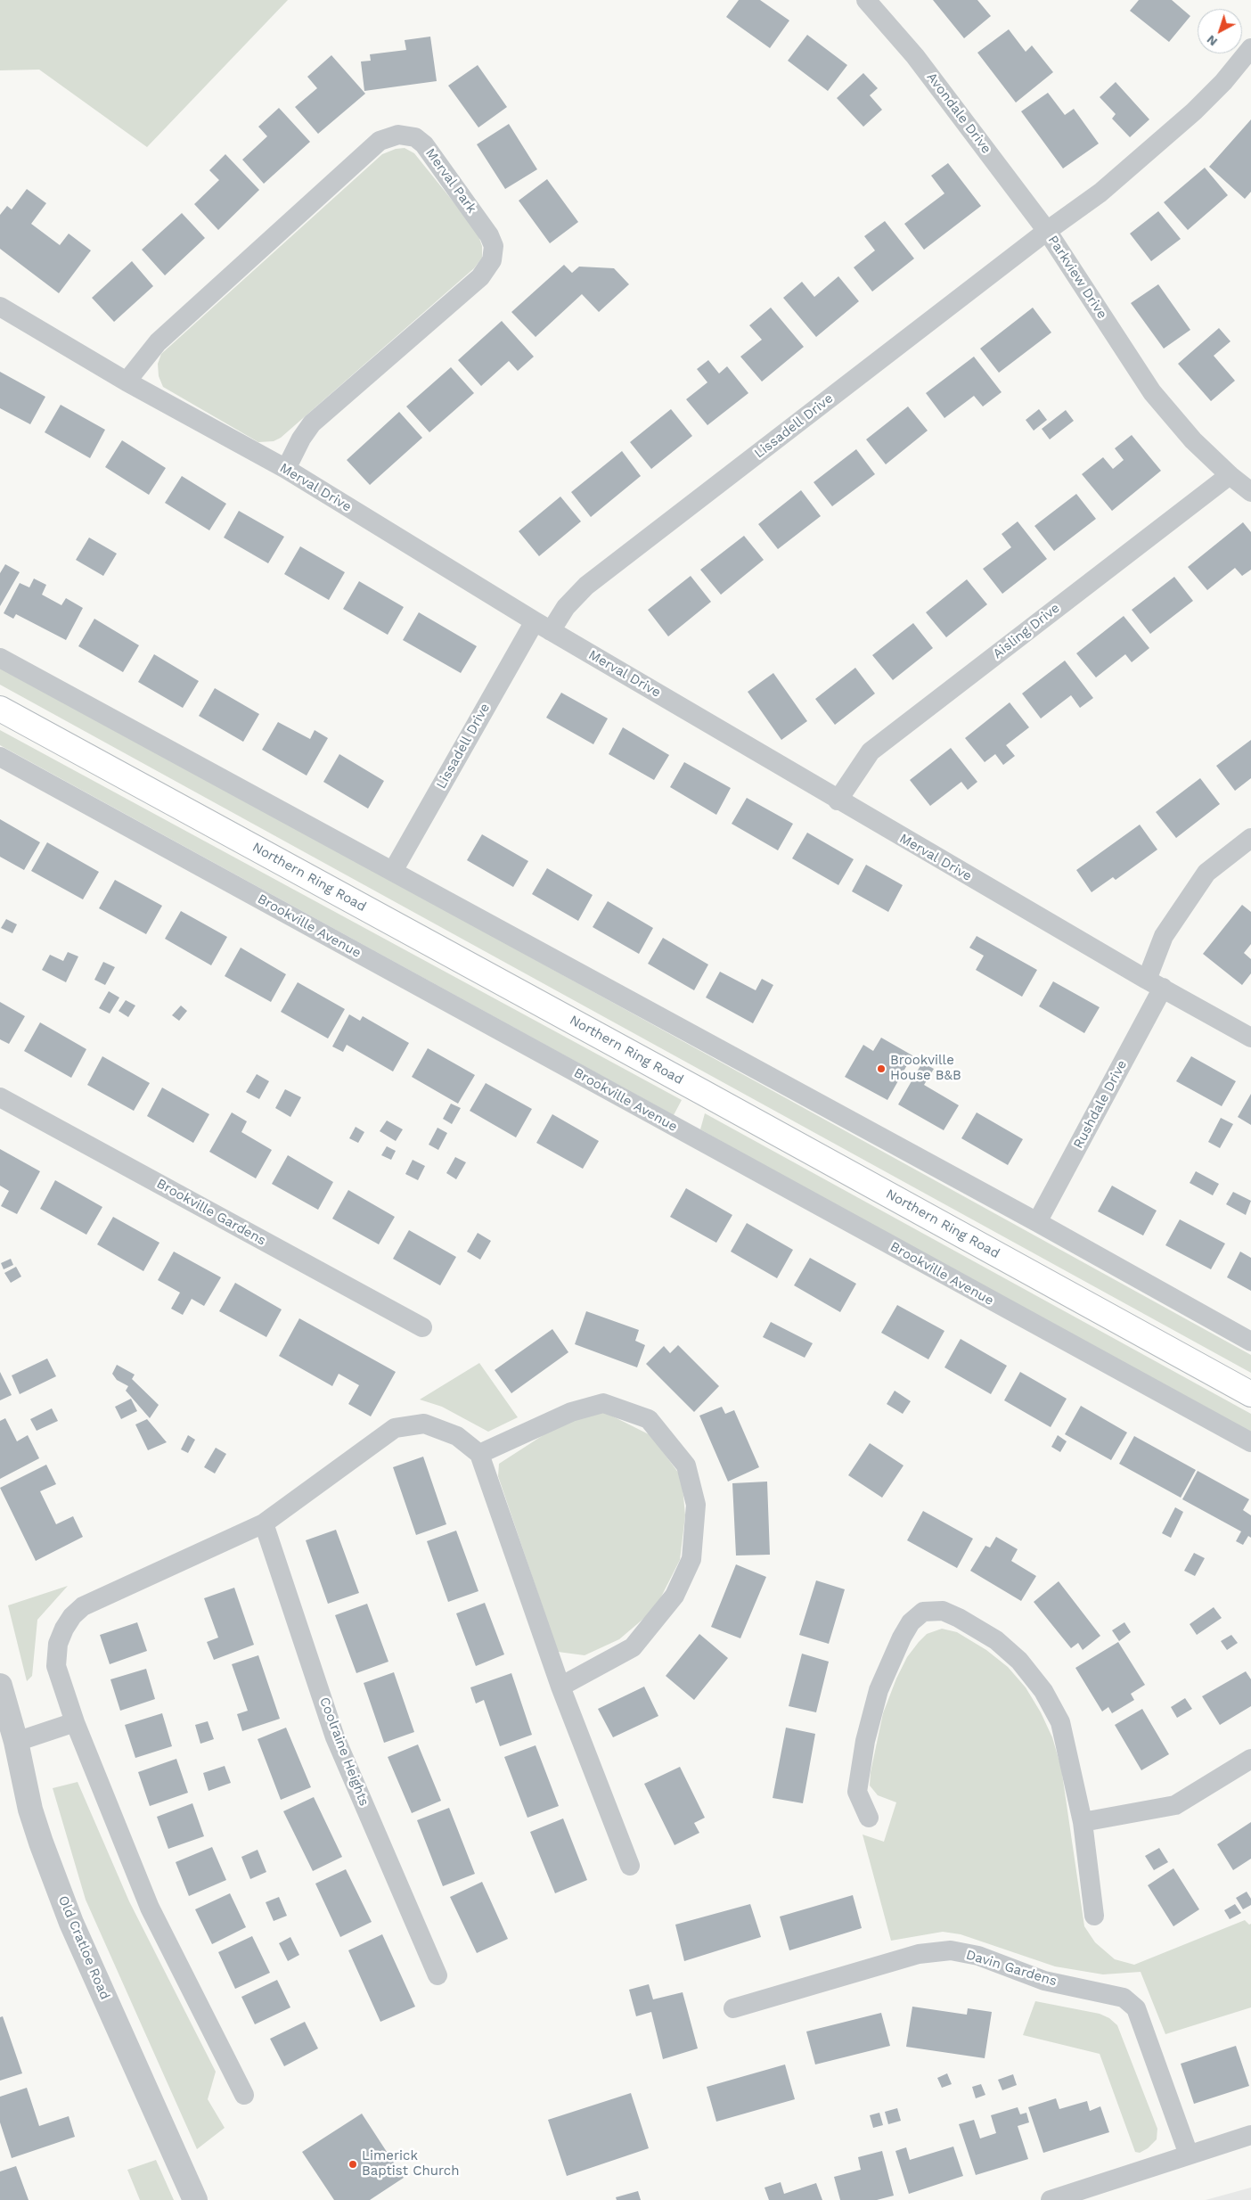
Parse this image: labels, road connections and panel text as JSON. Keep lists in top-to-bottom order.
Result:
{
  "streets": {
    "main road": ["Northern Ring Road"],
    "street": [
      "Avondale Drive",
      "Merval Park",
      "Parkview Drive",
      "Lissadell Drive",
      "Merval Drive",
      "Aisling Drive",
      "Brookville Avenue",
      "Rushdale Drive",
      "Brookville Gardens",
      "Coolraine Heights",
      "Old Cratloe Road",
      "Davin Gardens"
    ]
  },
  "crossings": [
    ["Avondale Drive", "Parkview Drive"],
    ["Avondale Drive", "Lissadell Drive"],
    ["Merval Park", "Merval Drive"],
    ["Parkview Drive", "Lissadell Drive"],
    ["Parkview Drive", "Aisling Drive"],
    ["Lissadell Drive", "Merval Drive"],
    ["Merval Drive", "Aisling Drive"],
    ["Merval Drive", "Rushdale Drive"]
  ],
  "places": ["Brookville House B&B", "Limerick Baptist Church"],
  "north": "bottom left"
}
